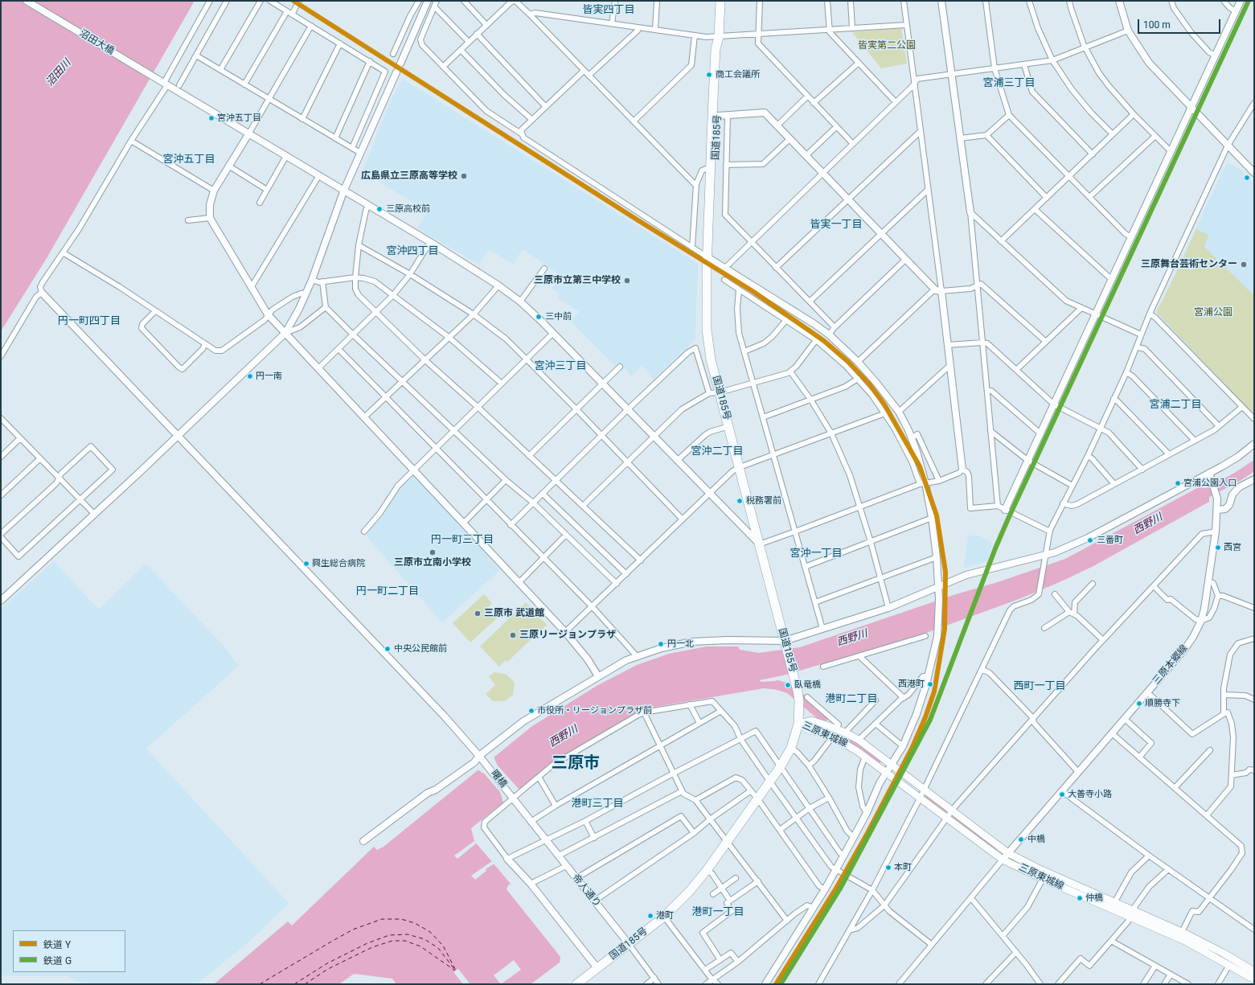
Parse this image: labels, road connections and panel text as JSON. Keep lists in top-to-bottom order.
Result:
{
  "streets": {
    "highway": ["国道185号"],
    "main road": ["三原東城線"],
    "street": [
      "沼田大橋",
      "三原本郷線",
      "曙橋",
      "帝人通り"
    ]
  },
  "crossings": [
    ["沼田大橋", "国道185号"],
    ["国道185号", "三原東城線"],
    ["国道185号", "帝人通り"],
    ["三原本郷線", "三原東城線"],
    ["曙橋", "帝人通り"]
  ],
  "districts": [
    "皆実四丁目",
    "宮浦三丁目",
    "宮沖五丁目",
    "皆実一丁目",
    "宮沖四丁目",
    "円一町四丁目",
    "宮沖三丁目",
    "宮浦二丁目",
    "宮沖二丁目",
    "円一町三丁目",
    "宮沖一丁目",
    "円一町二丁目",
    "西町一丁目",
    "港町二丁目",
    "三原市",
    "港町三丁目",
    "港町一丁目"
  ],
  "water": ["沼田川", "西野川"],
  "parks": ["皆実第二公園", "宮浦公園"],
  "places": [
    "商工会議所",
    "宮沖五丁目",
    "広島県立三原高等学校",
    "三原高校前",
    "三原舞台芸術センター",
    "三原市立第三中学校",
    "三中前",
    "円一南",
    "宮浦公園入口",
    "税務署前",
    "三番町",
    "西宮",
    "三原市立南小学校",
    "興生総合病院",
    "三原市 武道館",
    "三原リージョンプラザ",
    "円一北",
    "中央公民館前",
    "西港町",
    "臥竜橋",
    "順勝寺下",
    "市役所・リージョンプラザ前",
    "大善寺小路",
    "中橋",
    "本町",
    "仲橋",
    "港町"
  ],
  "lines": ["rail line Y", "rail line G"],
  "legend": ["鉄道 Y", "鉄道 G"],
  "scale_bar": "100 m"
}
